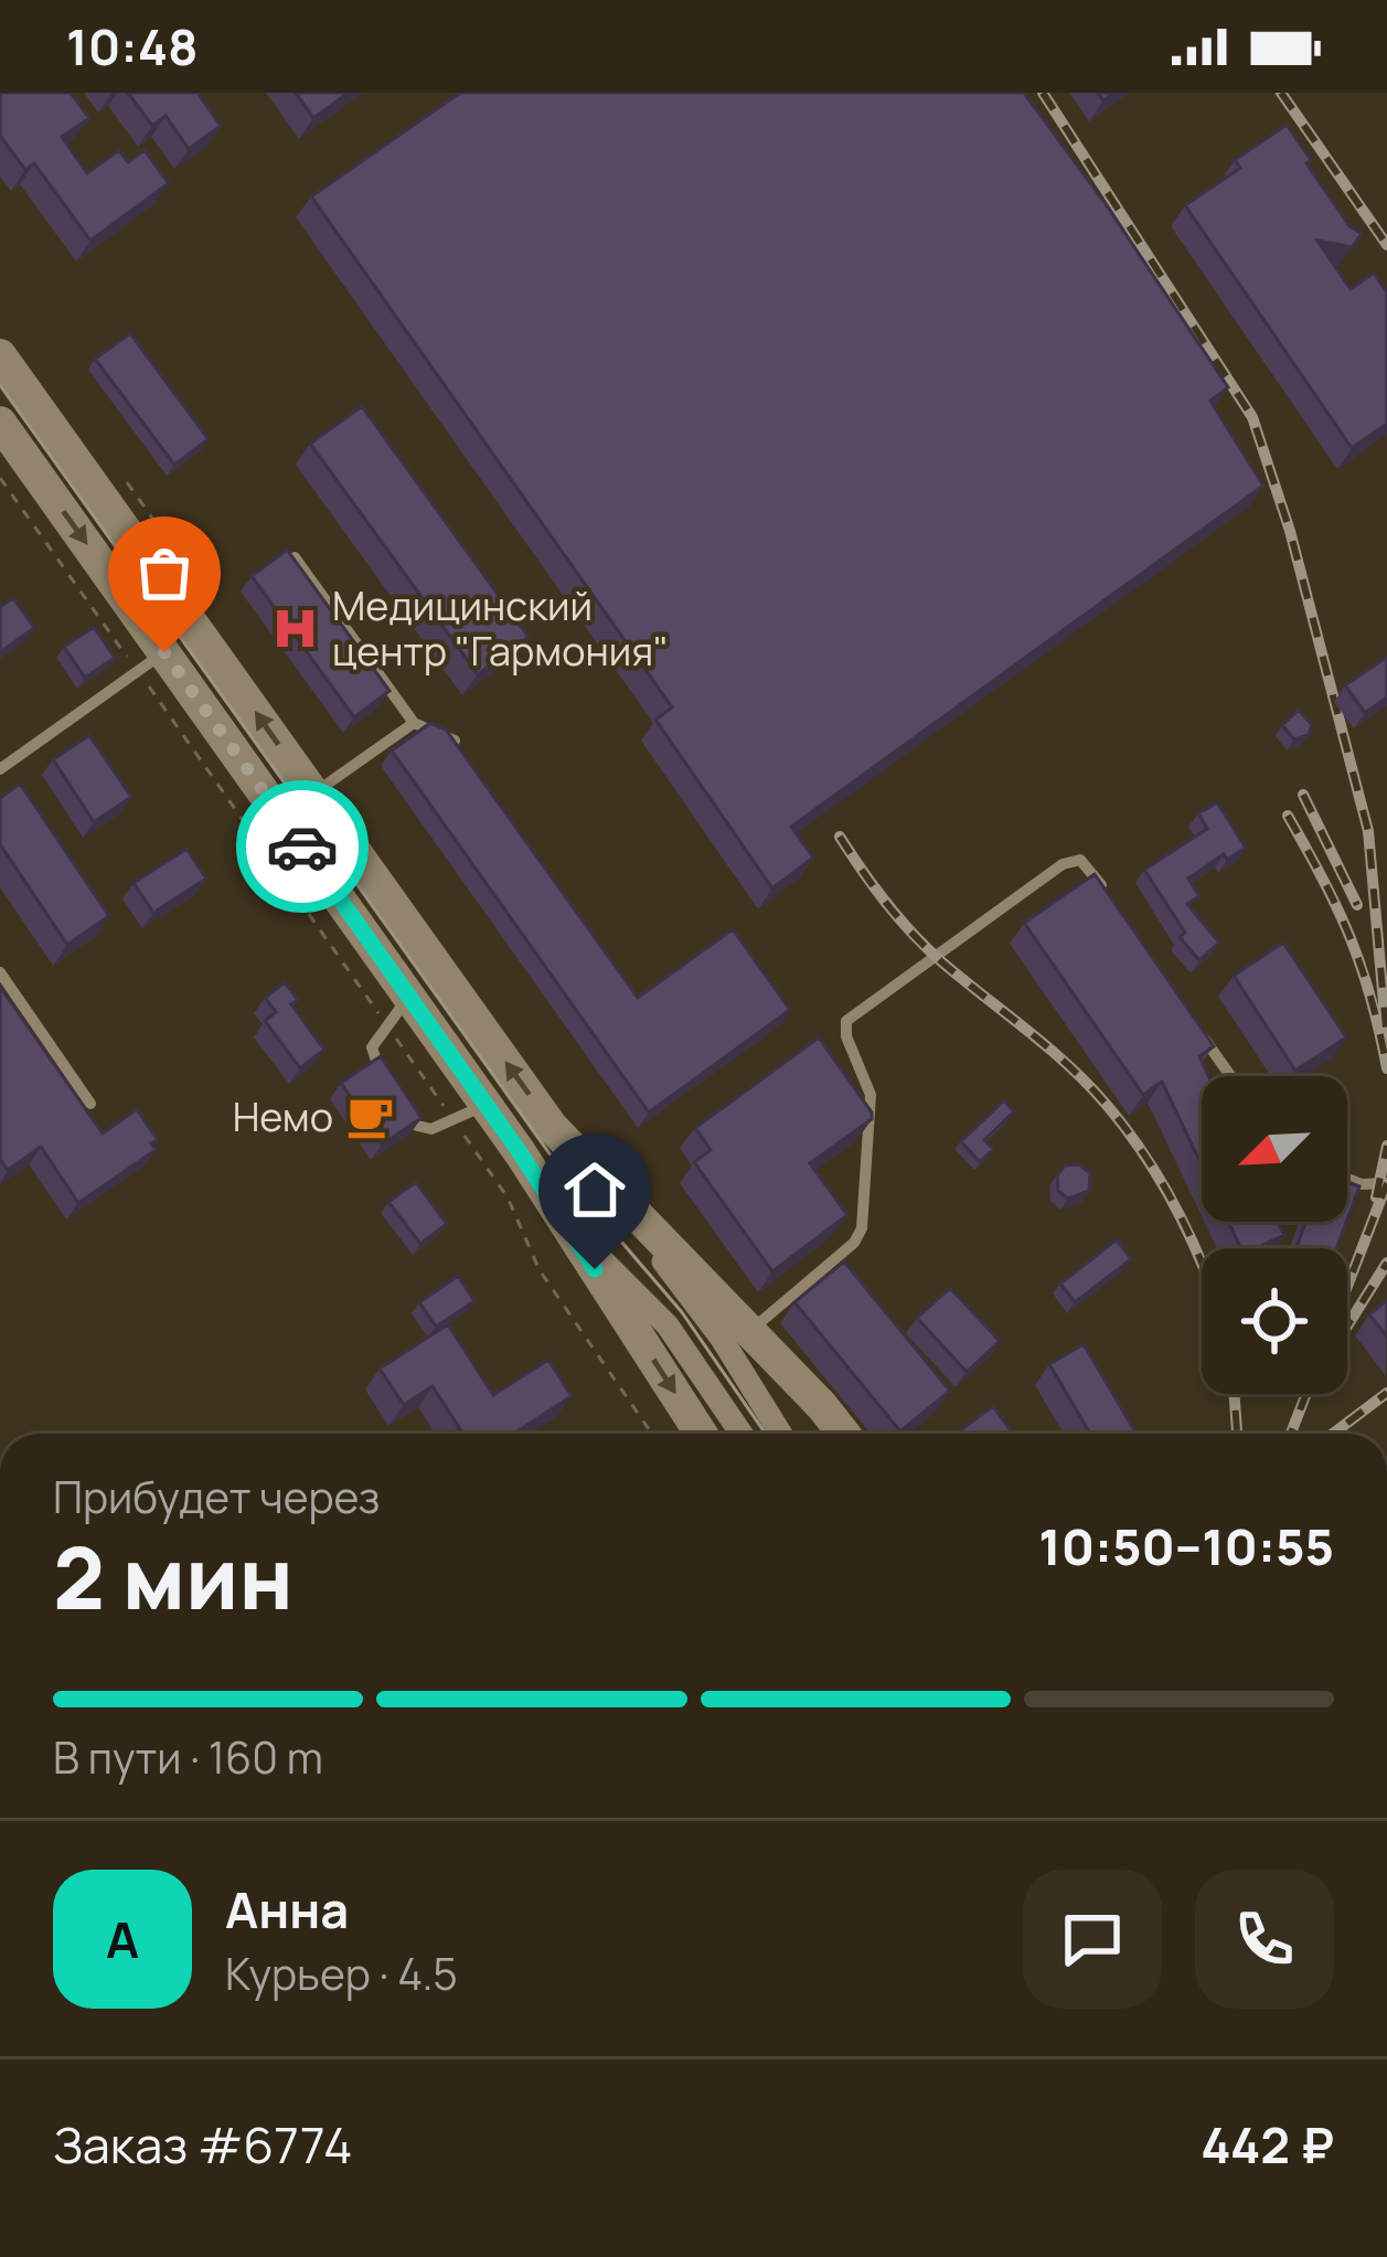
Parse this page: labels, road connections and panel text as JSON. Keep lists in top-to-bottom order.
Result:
{
  "places": {
    "hospital": ["Медицинский центр \"Гармония\""],
    "cafe": ["Немо"]
  },
  "north": "bottom left",
  "page": {
    "status": "10:48",
    "heading": ["2 мин", "Прибудет через", "10:50–10:55"],
    "panel": [
      "Анна",
      "Курьер · 4.5",
      "Заказ #6774",
      "442 ₽"
    ],
    "bar": "В пути · 160 m",
    "round": "А"
  }
}
